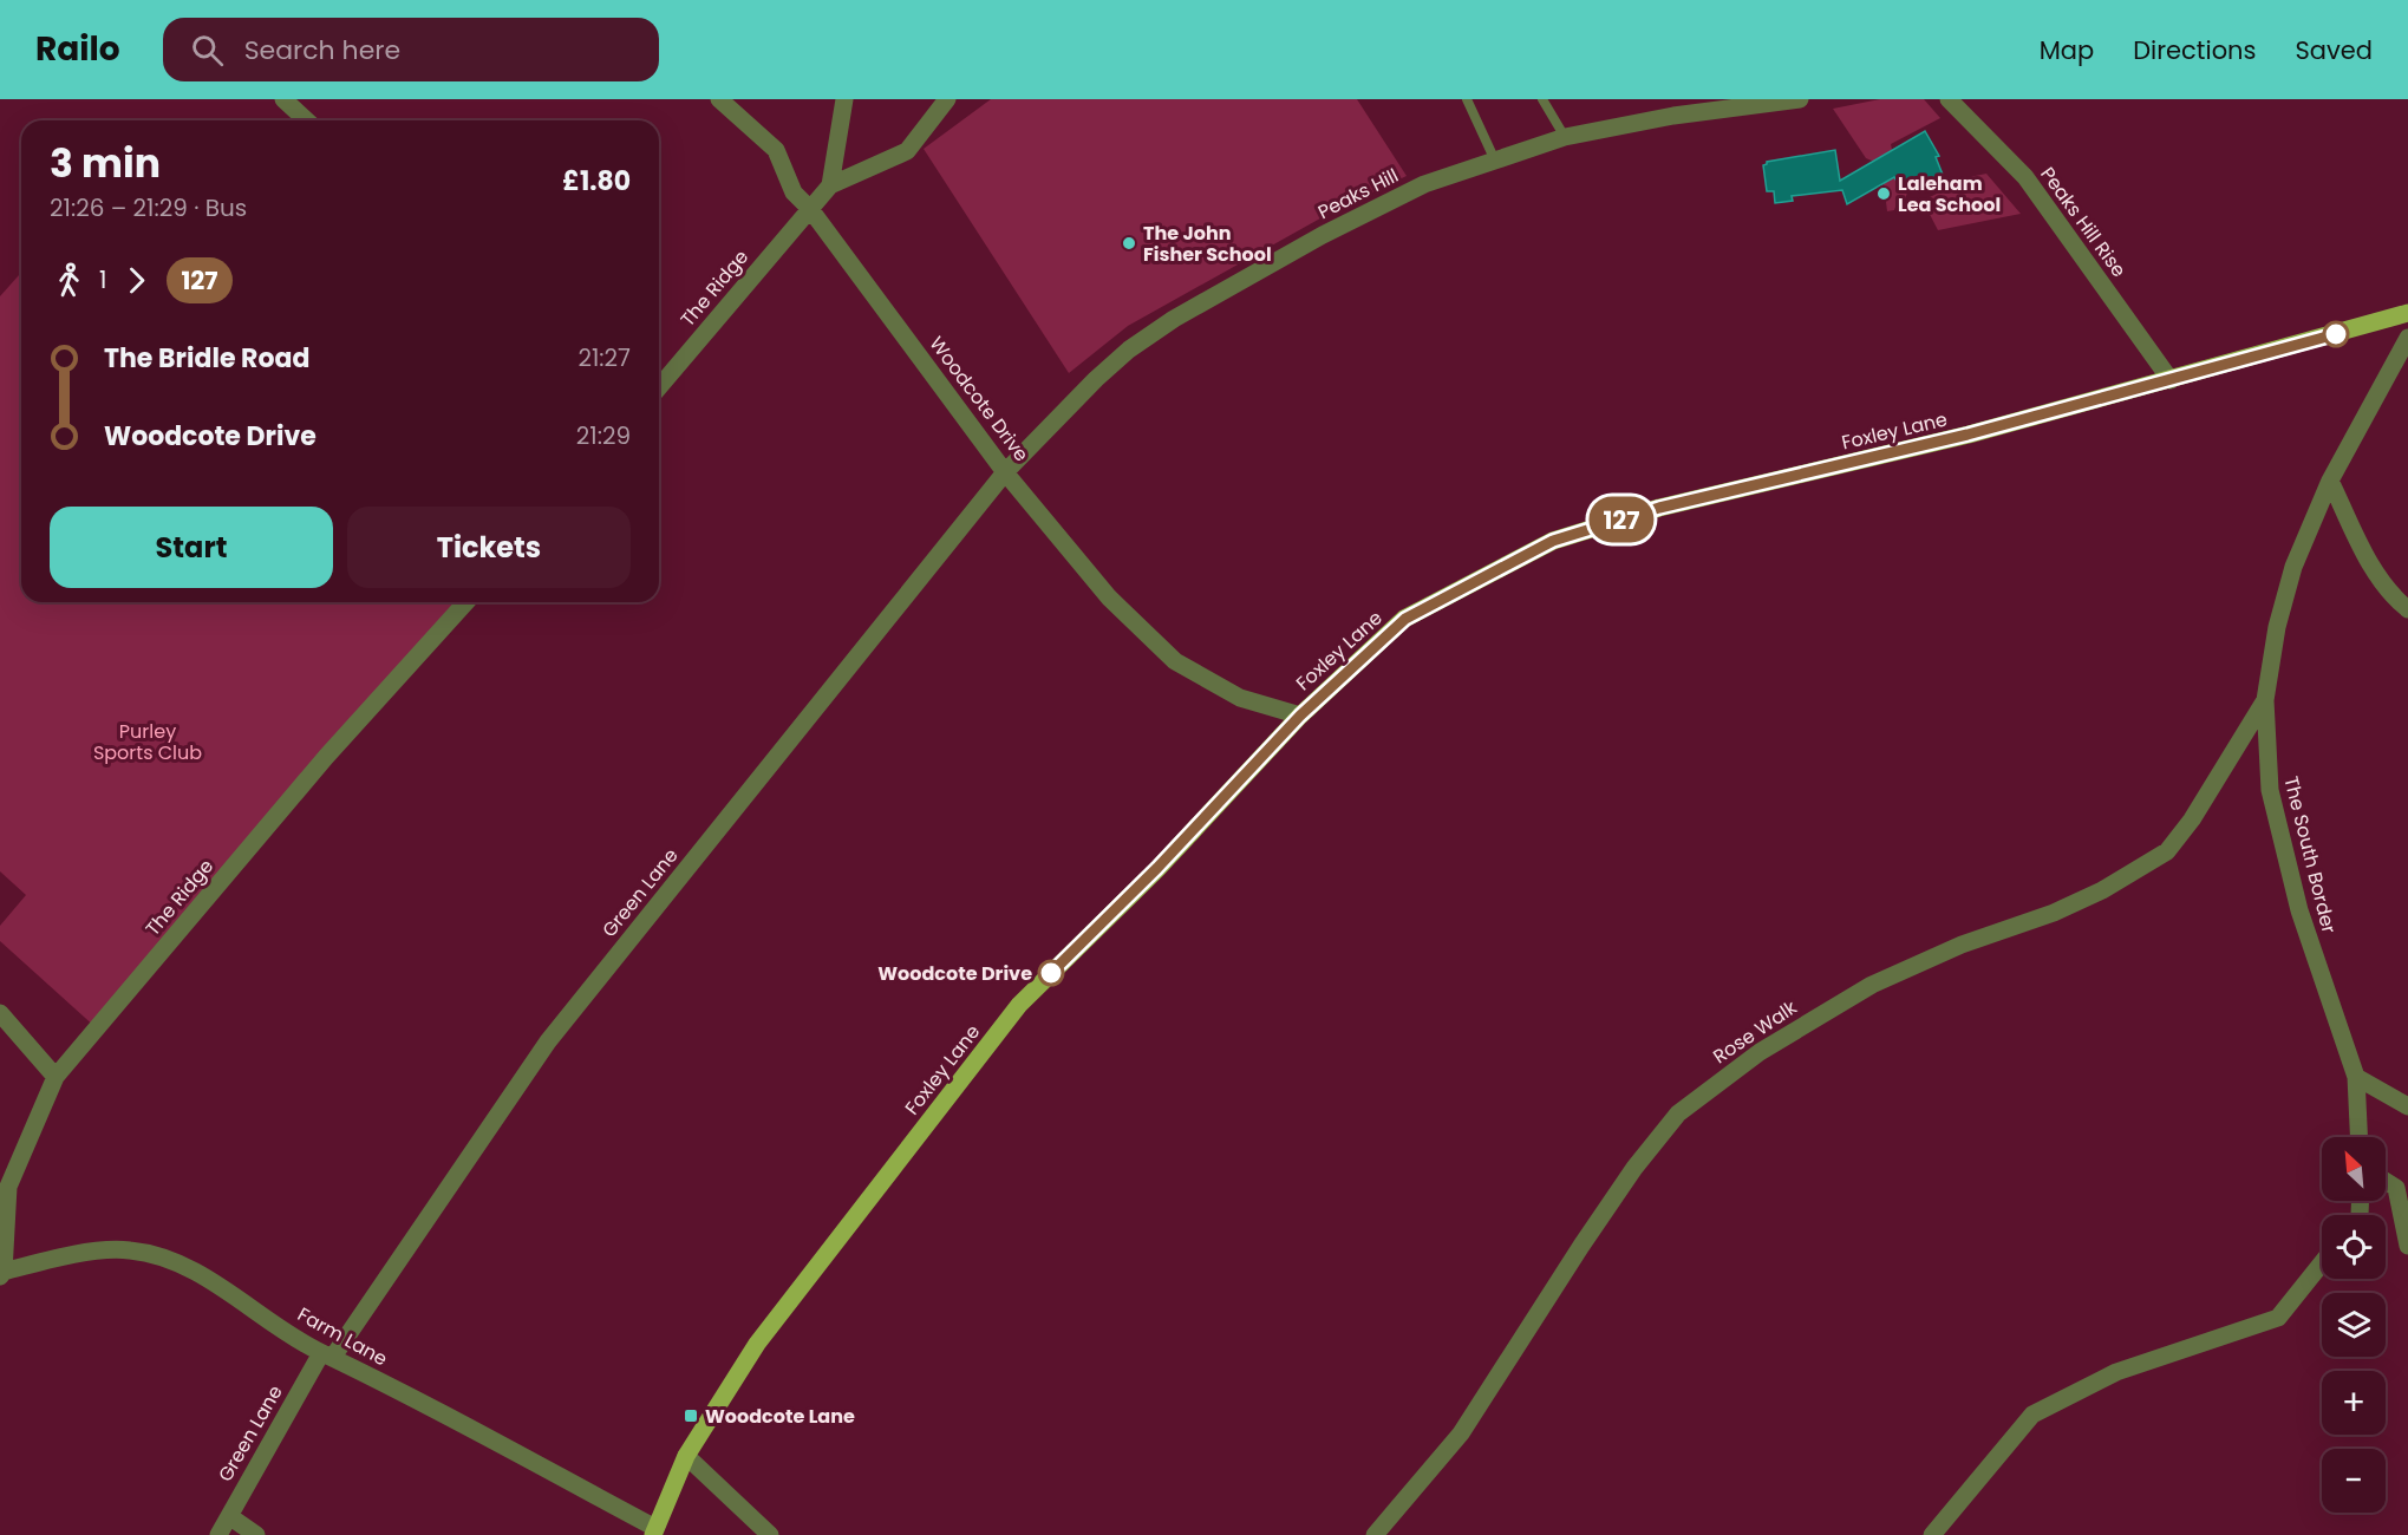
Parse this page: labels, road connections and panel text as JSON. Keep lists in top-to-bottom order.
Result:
{
  "streets": {
    "main road": ["Foxley Lane"],
    "street": [
      "Peaks Hill",
      "Peaks Hill Rise",
      "The Ridge",
      "Woodcote Drive",
      "The South Border",
      "Green Lane",
      "Rose Walk",
      "Farm Lane"
    ]
  },
  "crossings": [
    ["Peaks Hill", "Woodcote Drive"],
    ["Peaks Hill", "Green Lane"],
    ["Peaks Hill Rise", "Foxley Lane"],
    ["The Ridge", "Woodcote Drive"],
    ["The Ridge", "Farm Lane"],
    ["Woodcote Drive", "Foxley Lane"],
    ["Woodcote Drive", "Green Lane"],
    ["Foxley Lane", "Farm Lane"],
    ["The South Border", "Rose Walk"],
    ["Green Lane", "Farm Lane"]
  ],
  "parks": ["Purley Sports Club"],
  "places": {
    "other": ["Laleham Lea School", "The John Fisher School", "Woodcote Drive"],
    "transit": ["Woodcote Lane"]
  },
  "lines": ["bus line 127"],
  "north": "top left",
  "page": {
    "header": "Railo",
    "search": "Search here",
    "nav": ["Map", "Directions", "Saved"],
    "on_map": "127",
    "heading": ["3 min", "21:26 – 21:29 · Bus", "£1.80"],
    "legs": ["1", "127"],
    "list": [
      {
        "name": "The Bridle Road",
        "value": "21:27"
      },
      {
        "name": "Woodcote Drive",
        "value": "21:29"
      }
    ],
    "buttons": ["Start", "Tickets"],
    "map_buttons": ["+", "−"]
  }
}
